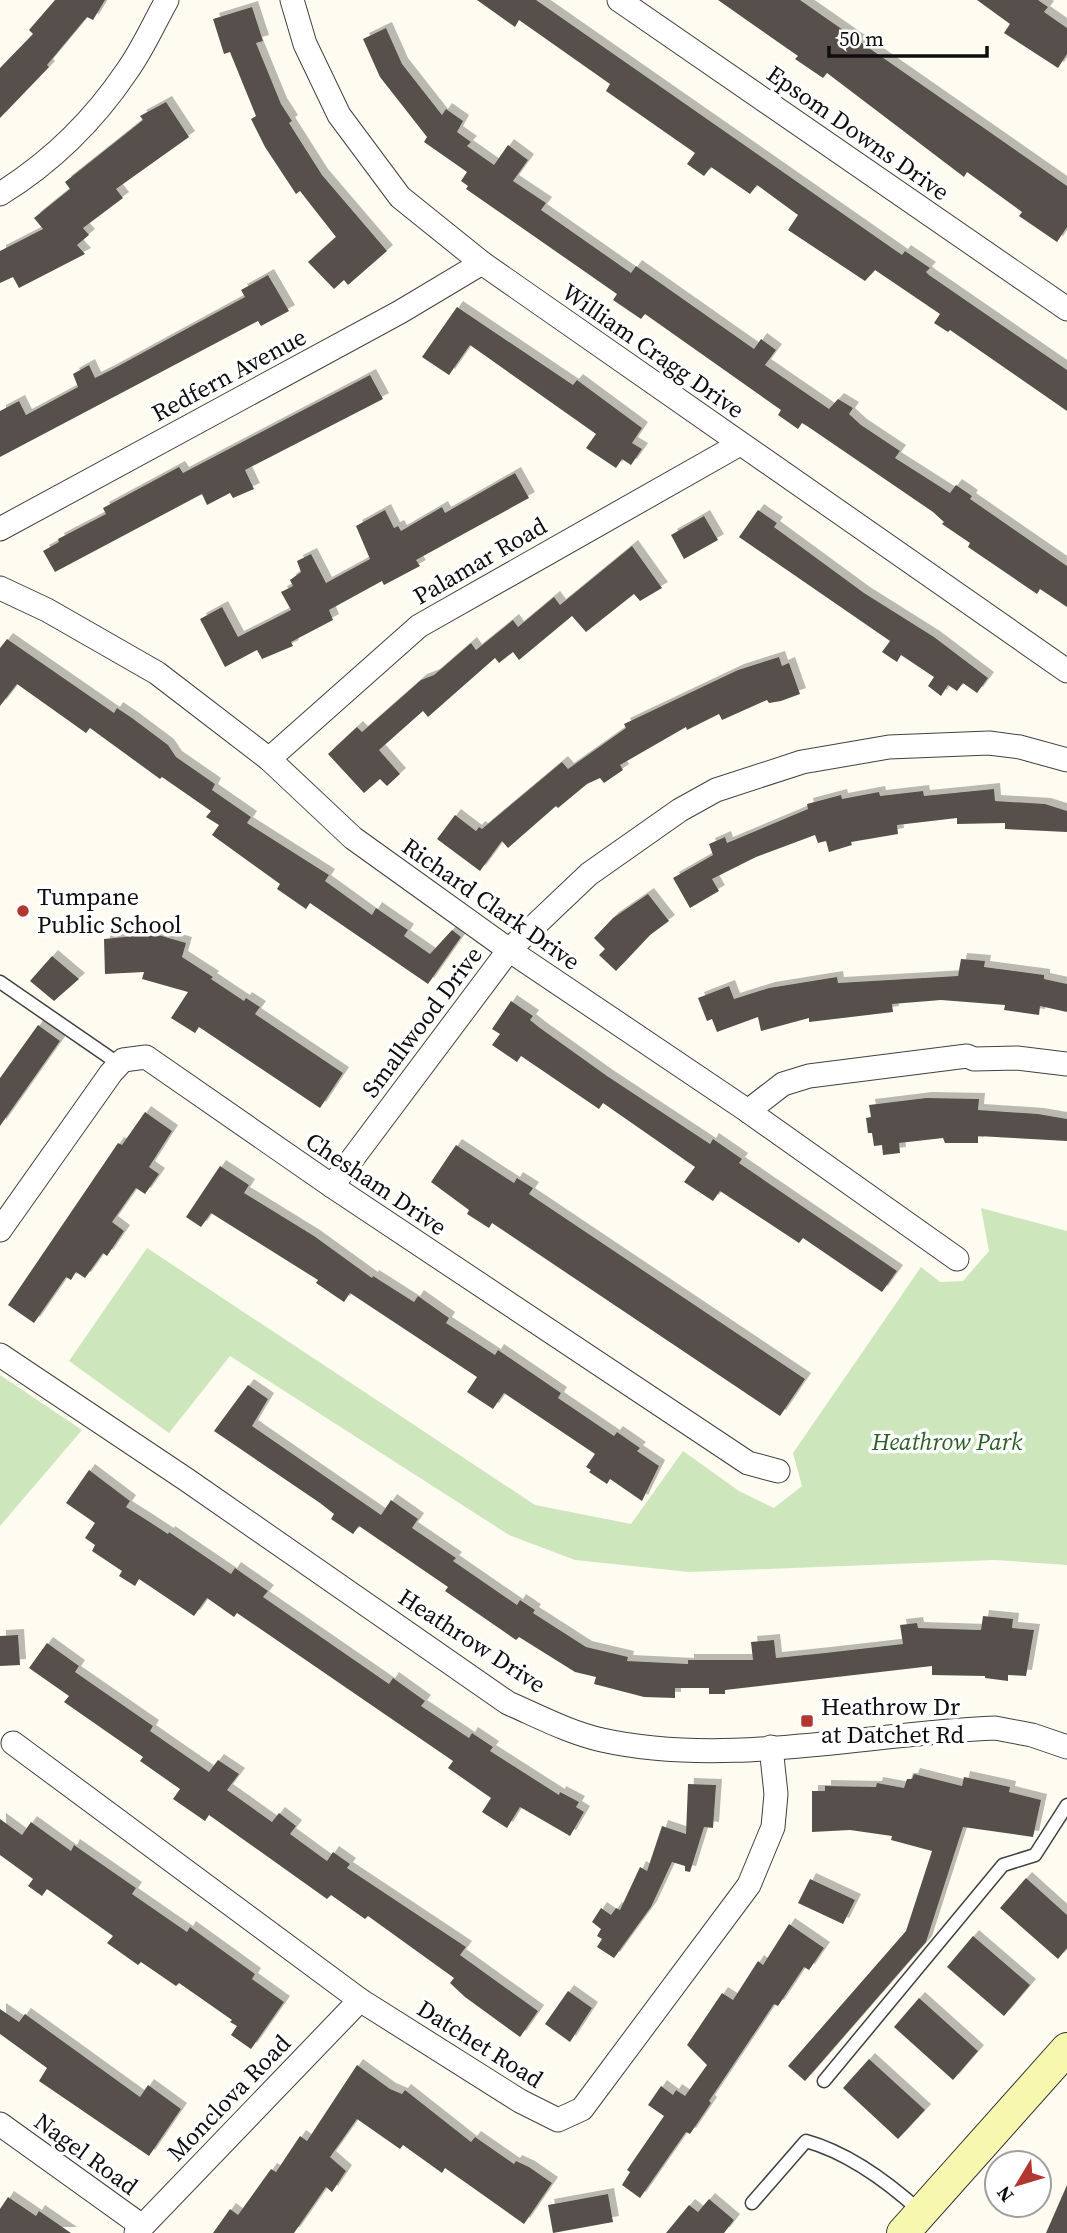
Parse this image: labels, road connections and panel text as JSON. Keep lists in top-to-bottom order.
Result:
{
  "streets": {
    "street": [
      "Epsom Downs Drive",
      "William Cragg Drive",
      "Redfern Avenue",
      "Palamar Road",
      "Richard Clark Drive",
      "Smallwood Drive",
      "Chesham Drive",
      "Heathrow Drive",
      "Datchet Road",
      "Monclova Road",
      "Nagel Road"
    ]
  },
  "crossings": [
    ["William Cragg Drive", "Redfern Avenue"],
    ["William Cragg Drive", "Palamar Road"],
    ["Palamar Road", "Richard Clark Drive"],
    ["Richard Clark Drive", "Smallwood Drive"],
    ["Smallwood Drive", "Chesham Drive"],
    ["Heathrow Drive", "Datchet Road"],
    ["Datchet Road", "Monclova Road"],
    ["Monclova Road", "Nagel Road"]
  ],
  "parks": ["Heathrow Park"],
  "places": {
    "other": ["Tumpane Public School"],
    "transit": ["Heathrow Dr at Datchet Rd"]
  },
  "scale_bar": "50 m",
  "north": "bottom left"
}
